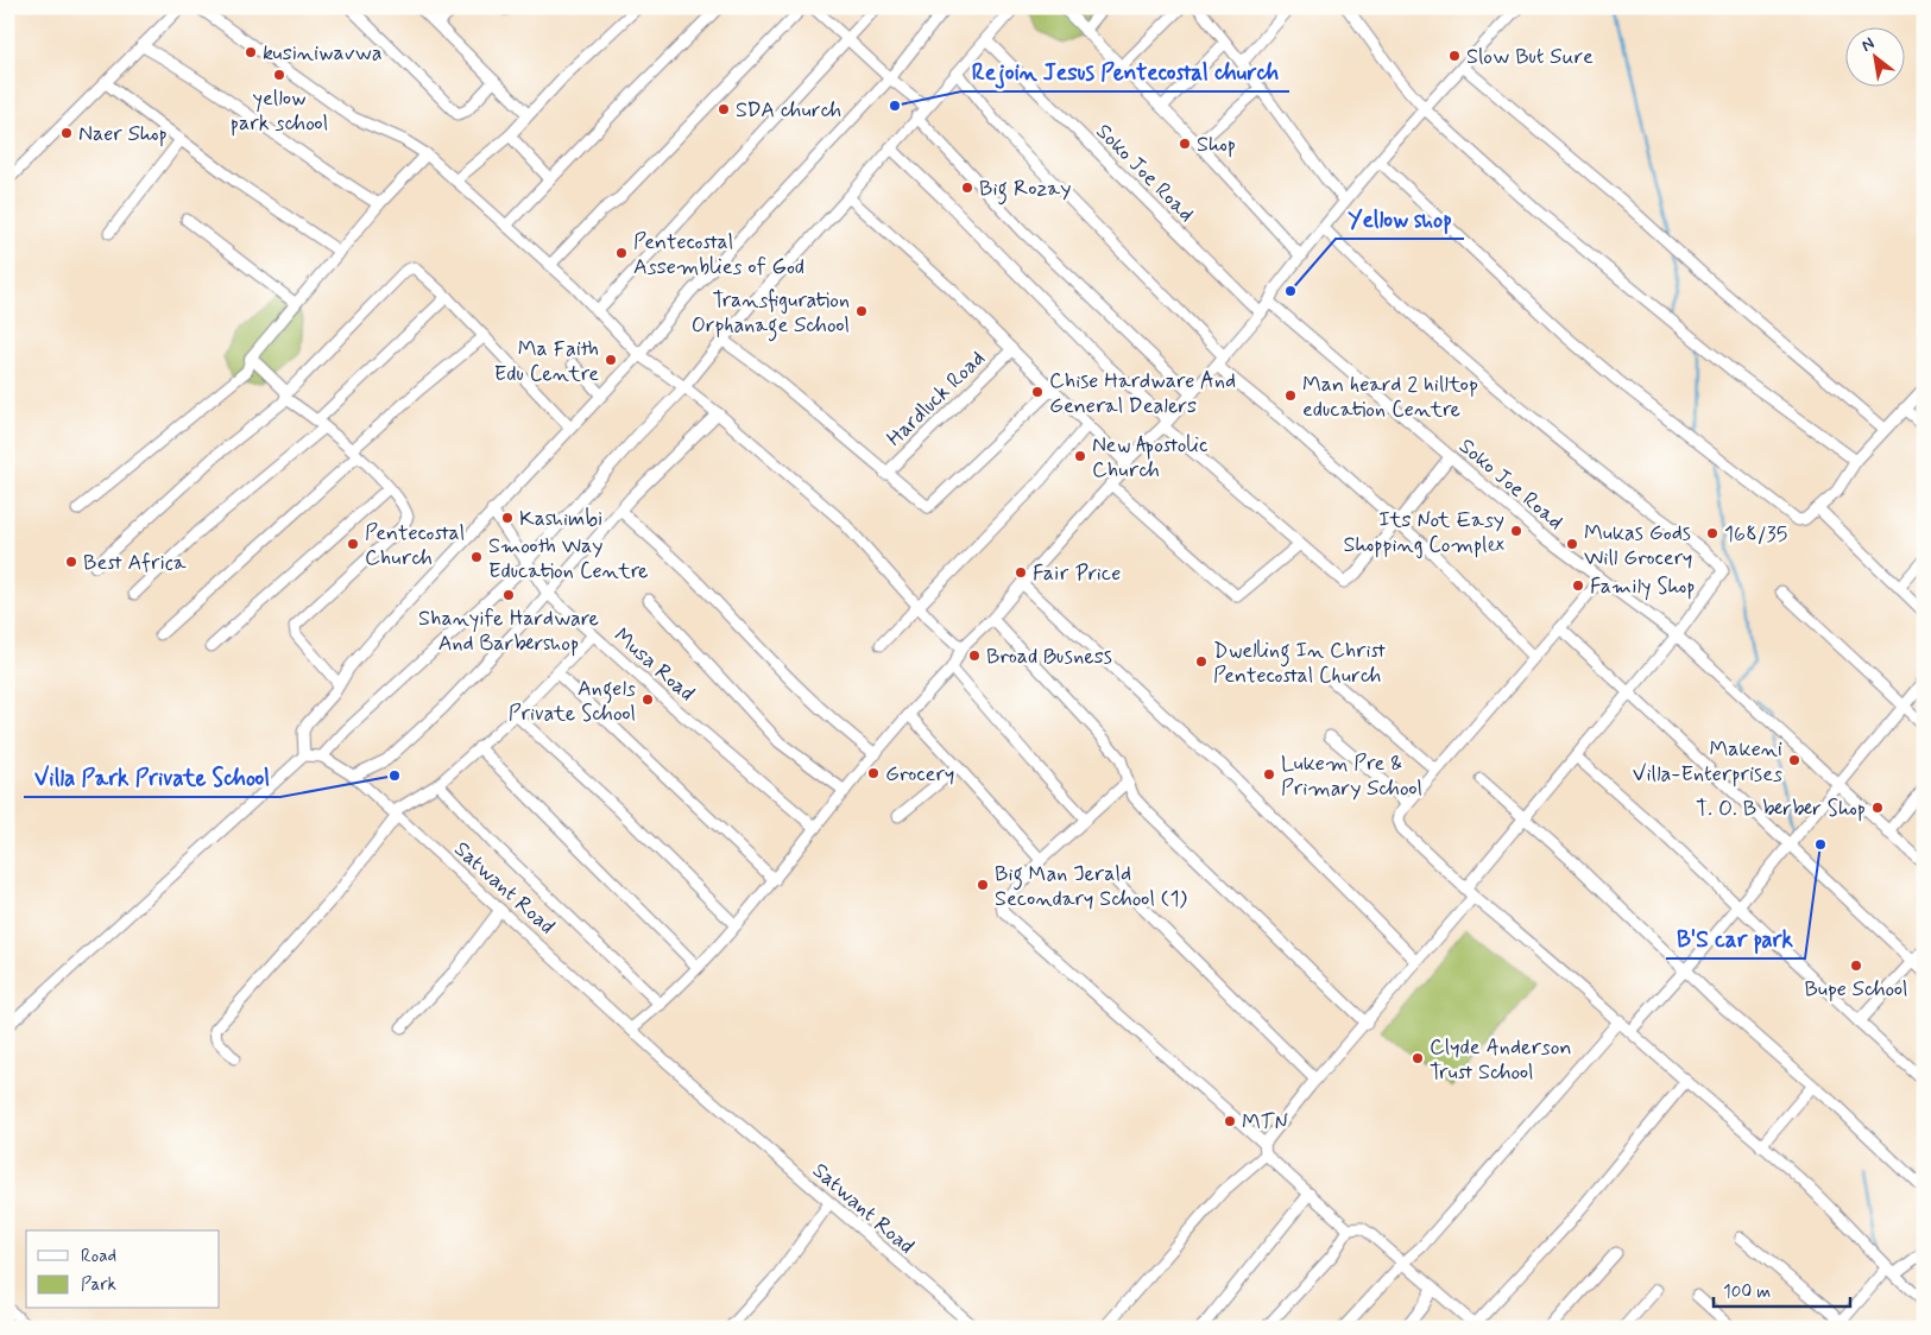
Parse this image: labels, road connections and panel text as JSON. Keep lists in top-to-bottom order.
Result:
{
  "streets": {
    "street": [
      "Soko Joe Road",
      "Hardluck Road",
      "Musa Road",
      "Satwant Road"
    ]
  },
  "places": [
    "kusiniwavwa",
    "Slow But Sure",
    "yellow park school",
    "Rejoin Jesus Pentecostal church",
    "SDA church",
    "Naer Shop",
    "Shop",
    "Big Rozay",
    "Pentecostal Assemblies of God",
    "Yellow shop",
    "Transfiguration Orphanage School",
    "Ma Faith Edu Centre",
    "Chise Hardware And General Dealers",
    "Man heard 2 hilltop education Centre",
    "New Apostolic Church",
    "Kashimbi",
    "Its Not Easy Shopping Complex",
    "168/35",
    "Pentecostal Church",
    "Mukas Gods Will Grocery",
    "Smooth Way Education Centre",
    "Best Africa",
    "Fair Price",
    "Family Shop",
    "Shanyife Hardware And Barbershop",
    "Broad Busness",
    "Dwelling In Christ Pentecostal Church",
    "Angels Private School",
    "Makeni Villa-Enterprises",
    "Grocery",
    "Lukem Pre & Primary School",
    "Villa Park Private School",
    "T. O. B berber Shop",
    "B'S car park",
    "Big Man Jerald Secondary School (1)",
    "Bupe School",
    "Clyde Anderson Trust School",
    "MTN"
  ],
  "legend": ["Road", "Park"],
  "scale_bar": "100 m",
  "north": "top left"
}
